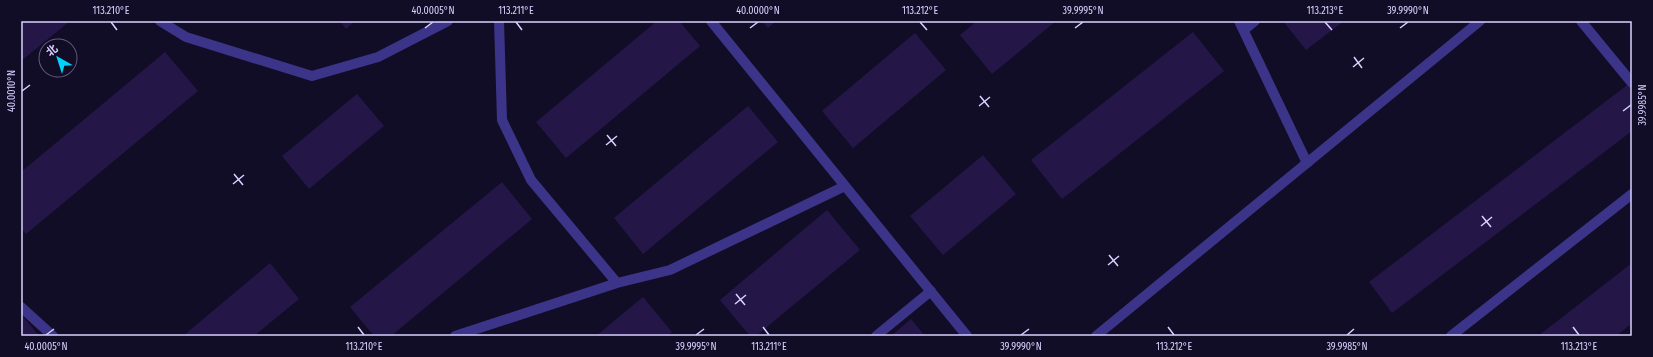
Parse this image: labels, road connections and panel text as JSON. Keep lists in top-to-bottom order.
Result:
{
  "north": "top left",
  "coordinates": [
    "113.210°E",
    "40.0005°N",
    "113.211°E",
    "40.0000°N",
    "113.212°E",
    "39.9995°N",
    "113.213°E",
    "39.9990°N",
    "40.0010°N",
    "39.9985°N"
  ]
}
